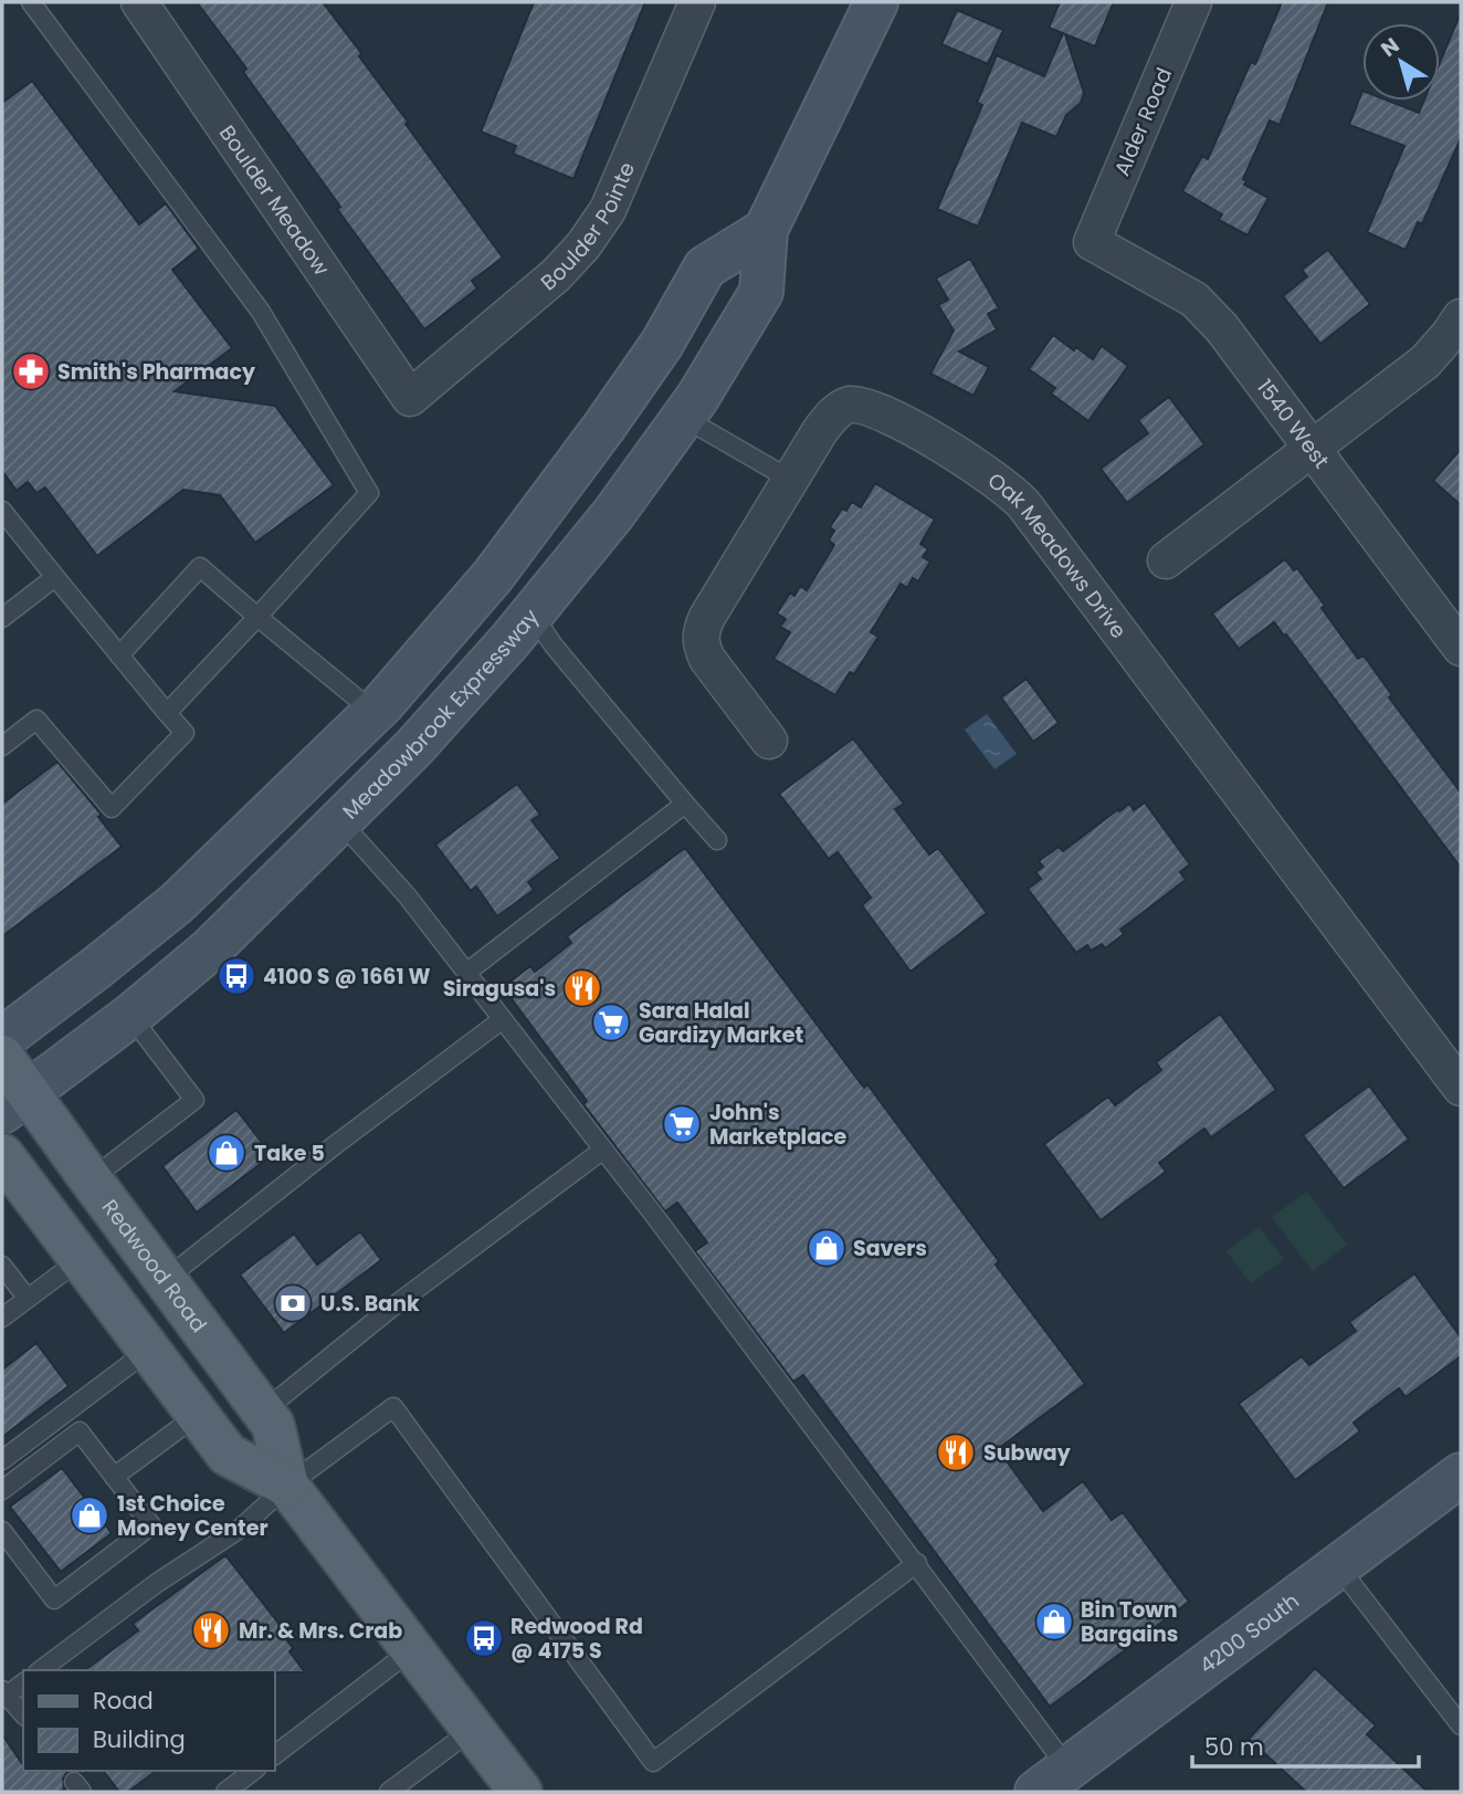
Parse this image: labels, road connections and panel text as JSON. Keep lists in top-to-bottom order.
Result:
{
  "streets": {
    "main road": ["Meadowbrook Expressway", "Redwood Road", "4200 South"],
    "street": [
      "Alder Road",
      "Boulder Meadow",
      "Boulder Pointe",
      "1540 West",
      "Oak Meadows Drive"
    ]
  },
  "crossings": [
    ["Alder Road", "1540 West"],
    ["Boulder Meadow", "Boulder Pointe"],
    ["Meadowbrook Expressway", "Redwood Road"]
  ],
  "places": {
    "pharmacy": ["Smith's Pharmacy"],
    "bus stop": ["4100 S @ 1661 W", "Redwood Rd @ 4175 S"],
    "restaurant": ["Siragusa's", "Subway", "Mr. & Mrs. Crab"],
    "supermarket": ["Sara Halal Gardizy Market", "John's Marketplace"],
    "shop": [
      "Take 5",
      "Savers",
      "1st Choice Money Center",
      "Bin Town Bargains"
    ],
    "bank": ["U.S. Bank"]
  },
  "legend": ["Road", "Building"],
  "scale_bar": "50 m",
  "north": "top left"
}
